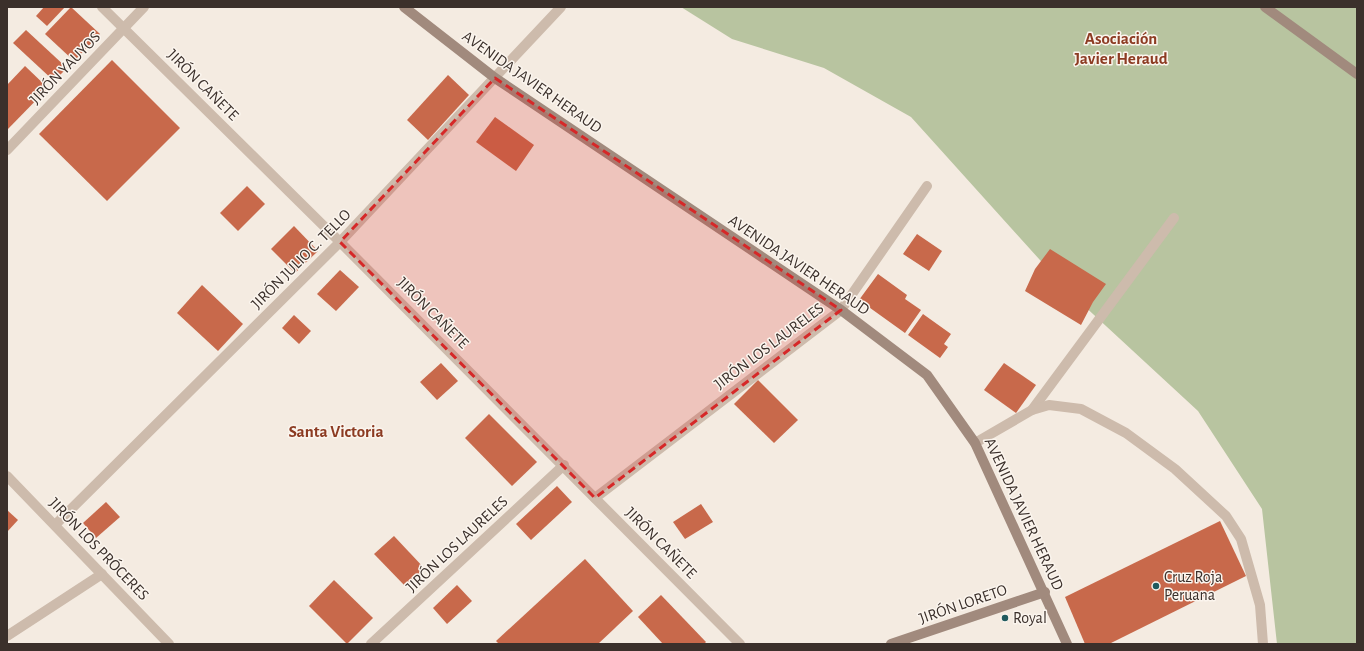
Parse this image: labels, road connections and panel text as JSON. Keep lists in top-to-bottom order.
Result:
{
  "streets": {
    "main road": ["AVENIDA JAVIER HERAUD", "JIRÓN LORETO"],
    "street": [
      "JIRÓN YAUYOS",
      "JIRÓN CAÑETE",
      "JIRÓN JULIO C. TELLO",
      "JIRÓN LOS LAURELES",
      "JIRÓN LOS PRÓCERES"
    ]
  },
  "crossings": [
    ["JIRÓN YAUYOS", "JIRÓN CAÑETE"],
    ["AVENIDA JAVIER HERAUD", "JIRÓN JULIO C. TELLO"],
    ["AVENIDA JAVIER HERAUD", "JIRÓN LOS LAURELES"],
    ["AVENIDA JAVIER HERAUD", "JIRÓN LORETO"],
    ["JIRÓN CAÑETE", "JIRÓN JULIO C. TELLO"],
    ["JIRÓN CAÑETE", "JIRÓN LOS LAURELES"],
    ["JIRÓN JULIO C. TELLO", "JIRÓN LOS PRÓCERES"]
  ],
  "districts": ["Asociación Javier Heraud", "Santa Victoria"],
  "places": ["Cruz Roja Peruana", "Royal"]
}
